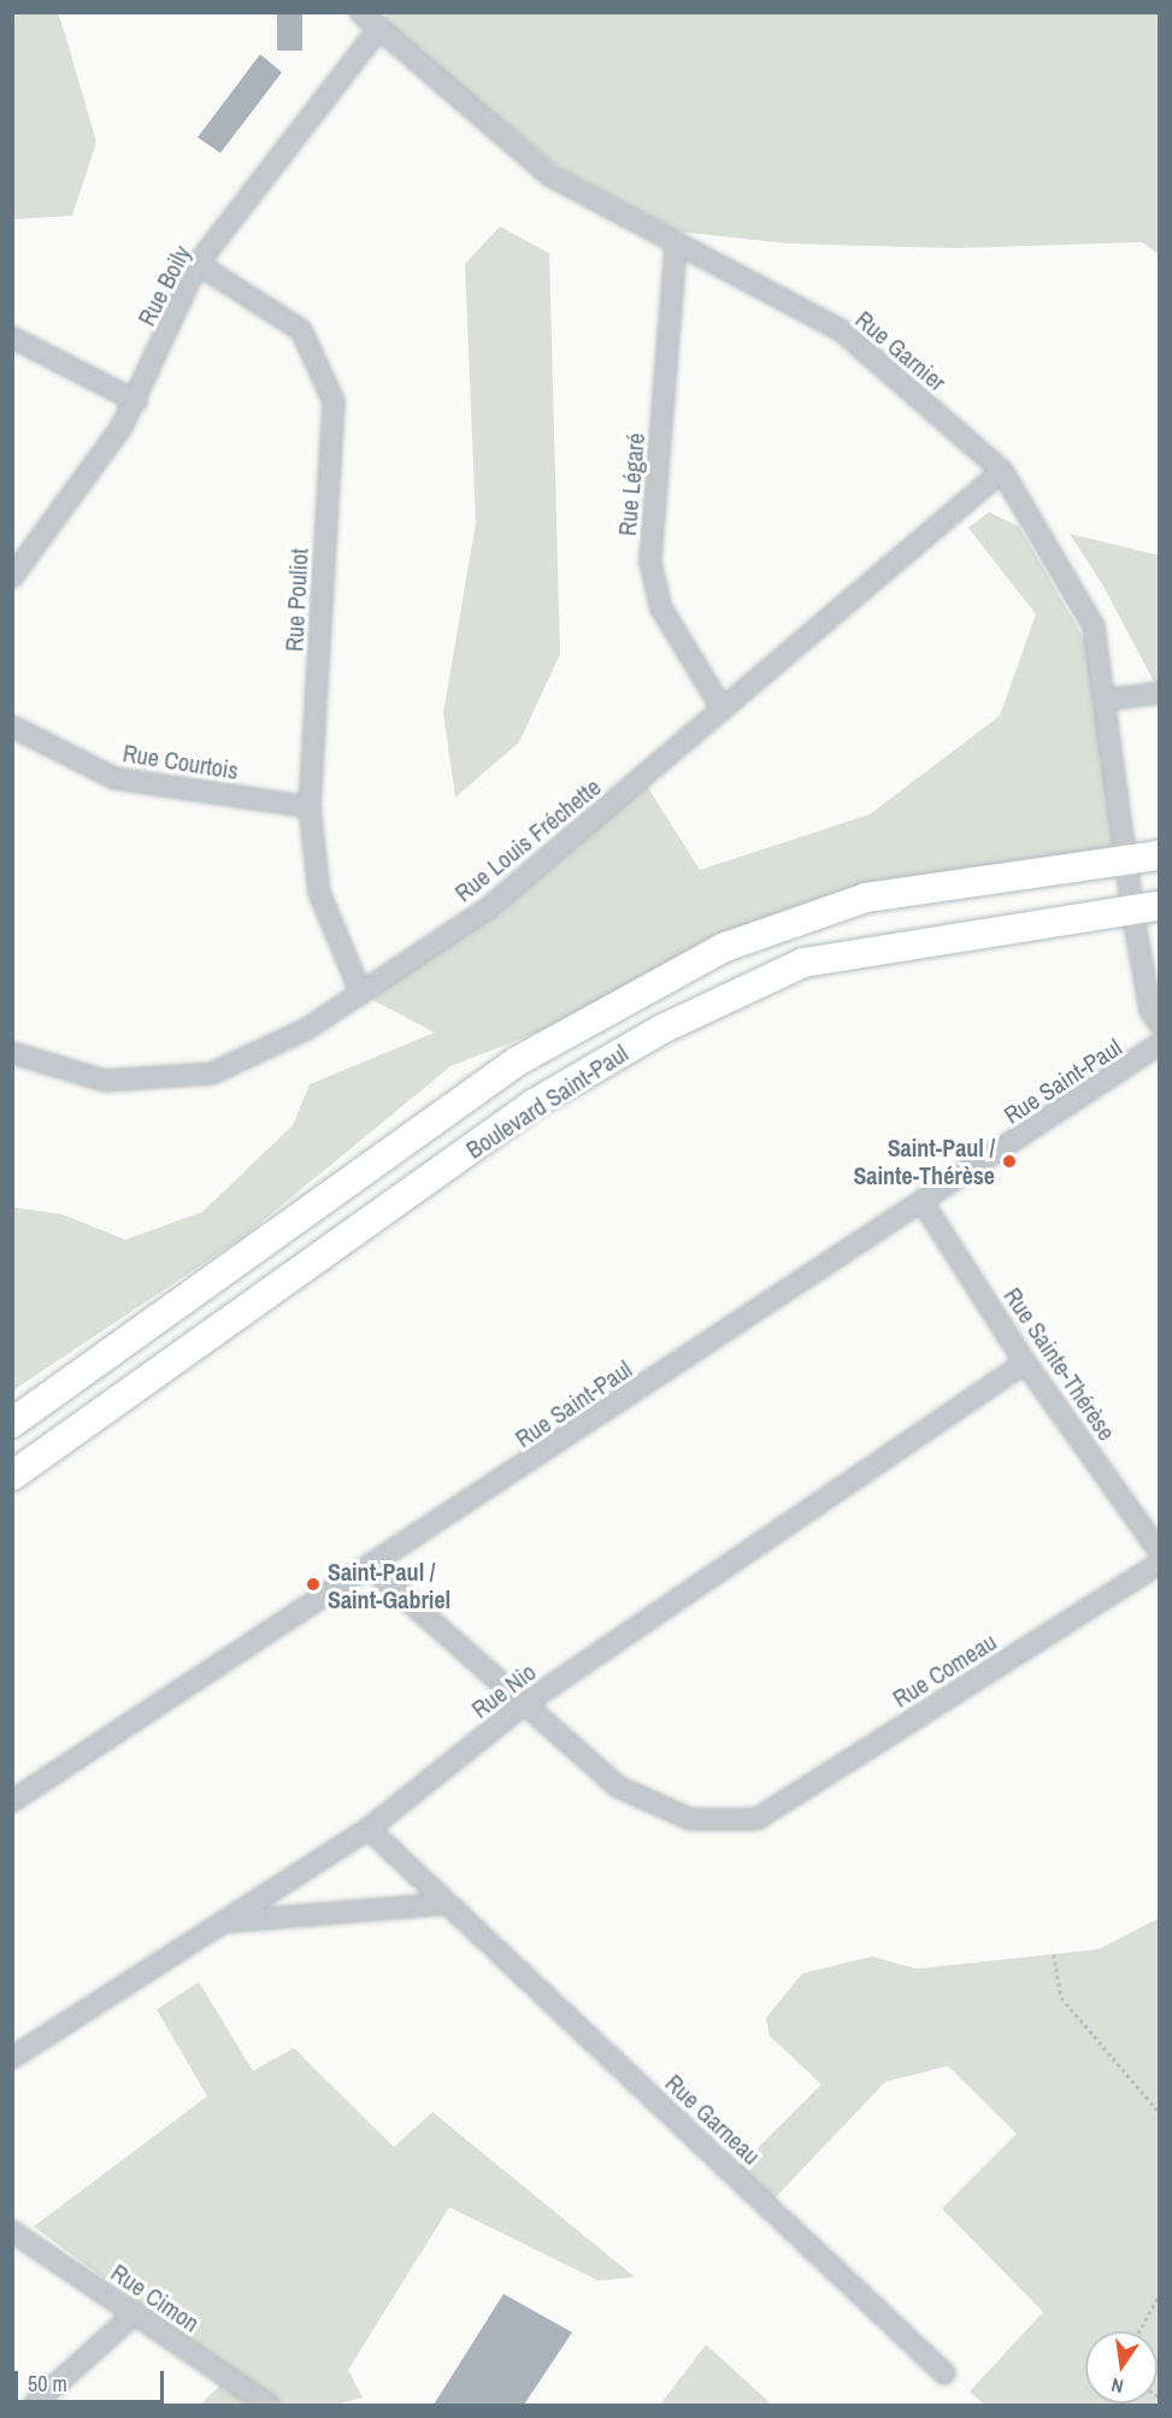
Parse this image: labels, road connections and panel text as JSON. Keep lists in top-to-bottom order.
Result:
{
  "streets": {
    "main road": ["Boulevard Saint-Paul"],
    "street": [
      "Rue Boily",
      "Rue Garnier",
      "Rue Légaré",
      "Rue Pouliot",
      "Rue Courtois",
      "Rue Louis Fréchette",
      "Rue Saint-Paul",
      "Rue Sainte-Thérèse",
      "Rue Comeau",
      "Rue Nio",
      "Rue Garneau",
      "Rue Cimon"
    ]
  },
  "crossings": [
    ["Rue Boily", "Rue Garnier"],
    ["Rue Boily", "Rue Pouliot"],
    ["Rue Garnier", "Rue Légaré"],
    ["Rue Garnier", "Rue Louis Fréchette"],
    ["Rue Garnier", "Boulevard Saint-Paul"],
    ["Rue Légaré", "Rue Louis Fréchette"],
    ["Rue Pouliot", "Rue Courtois"],
    ["Rue Pouliot", "Rue Louis Fréchette"],
    ["Rue Saint-Paul", "Rue Sainte-Thérèse"],
    ["Rue Sainte-Thérèse", "Rue Nio"],
    ["Rue Comeau", "Rue Nio"],
    ["Rue Nio", "Rue Garneau"]
  ],
  "places": ["Saint-Paul / Sainte-Thérèse", "Saint-Paul / Saint-Gabriel"],
  "scale_bar": "50 m",
  "north": "bottom"
}
